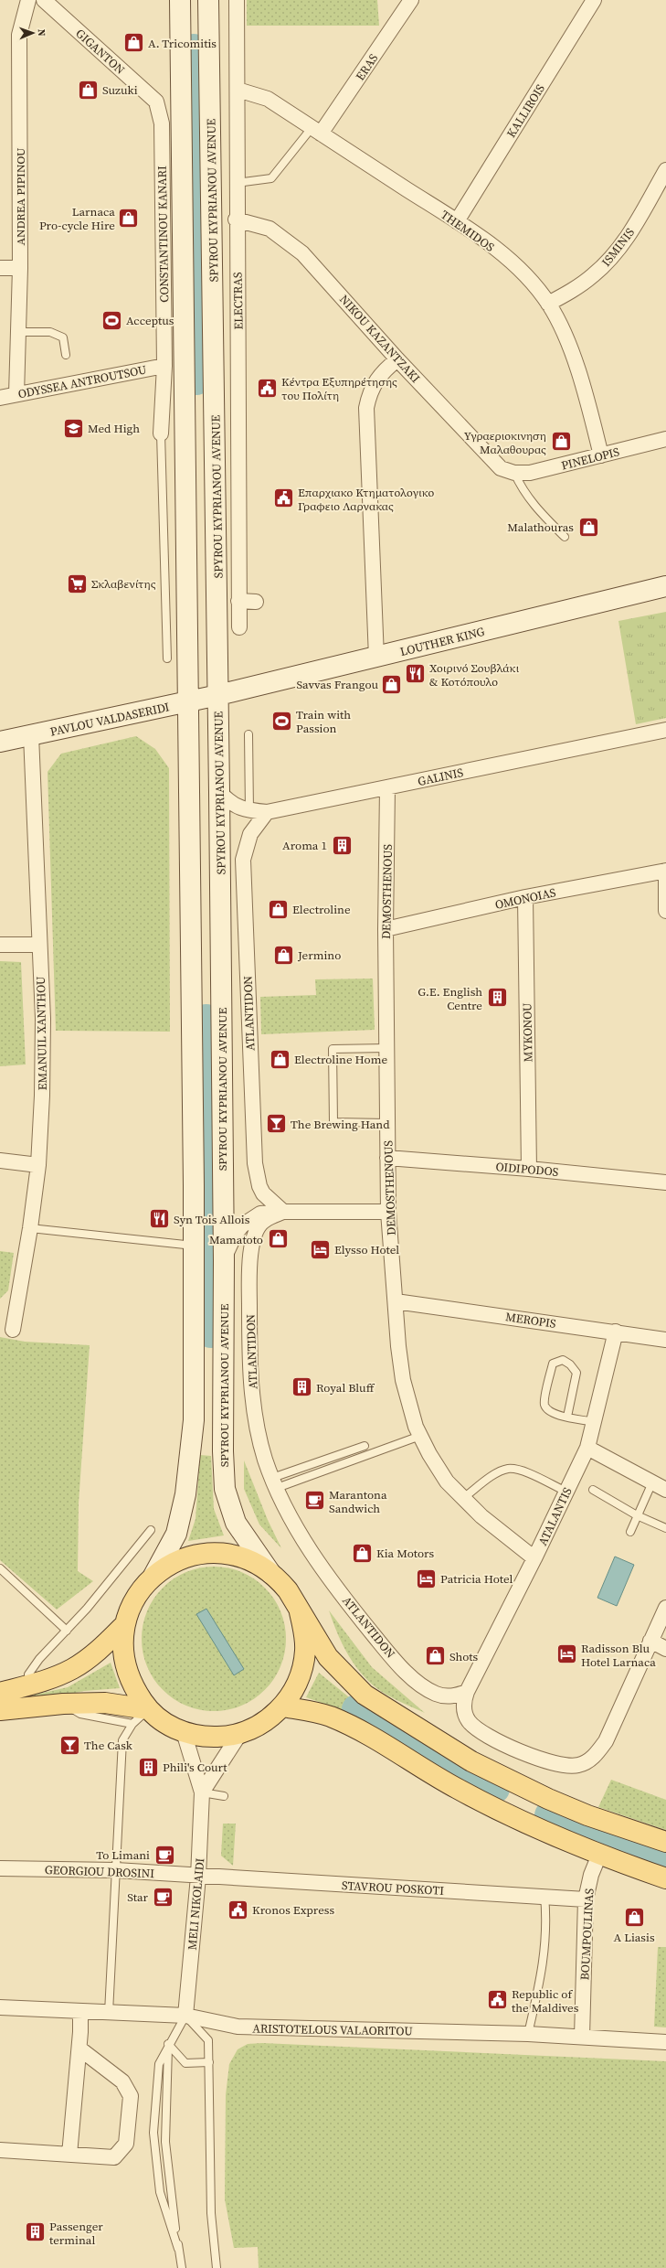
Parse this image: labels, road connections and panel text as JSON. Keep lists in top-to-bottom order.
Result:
{
  "streets": {
    "main road": ["SPYROU KYPRIANOU AVENUE", "LOUTHER KING", "PAVLOU VALDASERIDI"],
    "street": [
      "GIGANTON",
      "ERAS",
      "KALLIROIS",
      "ANDREA PIPINOU",
      "THEMIDOS",
      "CONSTANTINOU KANARI",
      "ISMINIS",
      "ELECTRAS",
      "NIKOU KAZANTZAKI",
      "ODYSSEA ANTROUTSOU",
      "PINELOPIS",
      "GALINIS",
      "DEMOSTHENOUS",
      "OMONOIAS",
      "ATLANTIDON",
      "MYKONOU",
      "EMANUIL XANTHOU",
      "OIDIPODOS",
      "MEROPIS",
      "ATALANTIS",
      "GEORGIOU DROSINI",
      "STAVROU POSKOTI",
      "MELI NIKOLAIDI",
      "BOUMPOULINAS",
      "ARISTOTELOUS VALAORITOU"
    ]
  },
  "crossings": [
    ["GIGANTON", "CONSTANTINOU KANARI"],
    ["ERAS", "THEMIDOS"],
    ["KALLIROIS", "THEMIDOS"],
    ["ANDREA PIPINOU", "ODYSSEA ANTROUTSOU"],
    ["SPYROU KYPRIANOU AVENUE", "LOUTHER KING"],
    ["SPYROU KYPRIANOU AVENUE", "PAVLOU VALDASERIDI"],
    ["SPYROU KYPRIANOU AVENUE", "GALINIS"],
    ["SPYROU KYPRIANOU AVENUE", "ATLANTIDON"],
    ["THEMIDOS", "ISMINIS"],
    ["THEMIDOS", "ELECTRAS"],
    ["THEMIDOS", "PINELOPIS"],
    ["CONSTANTINOU KANARI", "ODYSSEA ANTROUTSOU"],
    ["ELECTRAS", "NIKOU KAZANTZAKI"],
    ["NIKOU KAZANTZAKI", "PINELOPIS"],
    ["LOUTHER KING", "PAVLOU VALDASERIDI"],
    ["PAVLOU VALDASERIDI", "EMANUIL XANTHOU"],
    ["GALINIS", "DEMOSTHENOUS"],
    ["GALINIS", "ATLANTIDON"],
    ["DEMOSTHENOUS", "OMONOIAS"],
    ["DEMOSTHENOUS", "ATLANTIDON"],
    ["DEMOSTHENOUS", "OIDIPODOS"],
    ["DEMOSTHENOUS", "MEROPIS"],
    ["DEMOSTHENOUS", "ATALANTIS"],
    ["OMONOIAS", "MYKONOU"],
    ["ATLANTIDON", "ATALANTIS"],
    ["MYKONOU", "OIDIPODOS"],
    ["MEROPIS", "ATALANTIS"],
    ["GEORGIOU DROSINI", "STAVROU POSKOTI"],
    ["GEORGIOU DROSINI", "MELI NIKOLAIDI"],
    ["STAVROU POSKOTI", "MELI NIKOLAIDI"],
    ["STAVROU POSKOTI", "BOUMPOULINAS"],
    ["MELI NIKOLAIDI", "ARISTOTELOUS VALAORITOU"],
    ["BOUMPOULINAS", "ARISTOTELOUS VALAORITOU"]
  ],
  "places": {
    "shop": [
      "A. Tricomitis",
      "Suzuki",
      "Larnaca Pro-cycle Hire",
      "Υγραεριοκινηση Μαλαθουρας",
      "Malathouras",
      "Savvas Frangou",
      "Electroline",
      "Jermino",
      "Electroline Home",
      "Mamatoto",
      "Kia Motors",
      "Shots",
      "A Liasis"
    ],
    "sports": ["Acceptus", "Train with Passion"],
    "public building": [
      "Κέντρα Εξυπηρέτησης του Πολίτη",
      "Επαρχιακο Κτηματολογικο Γραφειο Λαρνακας",
      "Kronos Express",
      "Republic of the Maldives"
    ],
    "school or university": ["Med High"],
    "supermarket": ["Σκλαβενίτης"],
    "restaurant": ["Χοιρινό Σουβλάκι & Κοτόπουλο", "Syn Tois Allois"],
    "building": [
      "Aroma 1",
      "G.E. English Centre",
      "Royal Bluff",
      "Phili's Court",
      "Passenger terminal"
    ],
    "bar": ["The Brewing Hand", "The Cask"],
    "hotel": ["Elysso Hotel", "Patricia Hotel", "Radisson Blu Hotel Larnaca"],
    "cafe": ["Marantona Sandwich", "To Limani", "Star"]
  },
  "north": "right"
}
